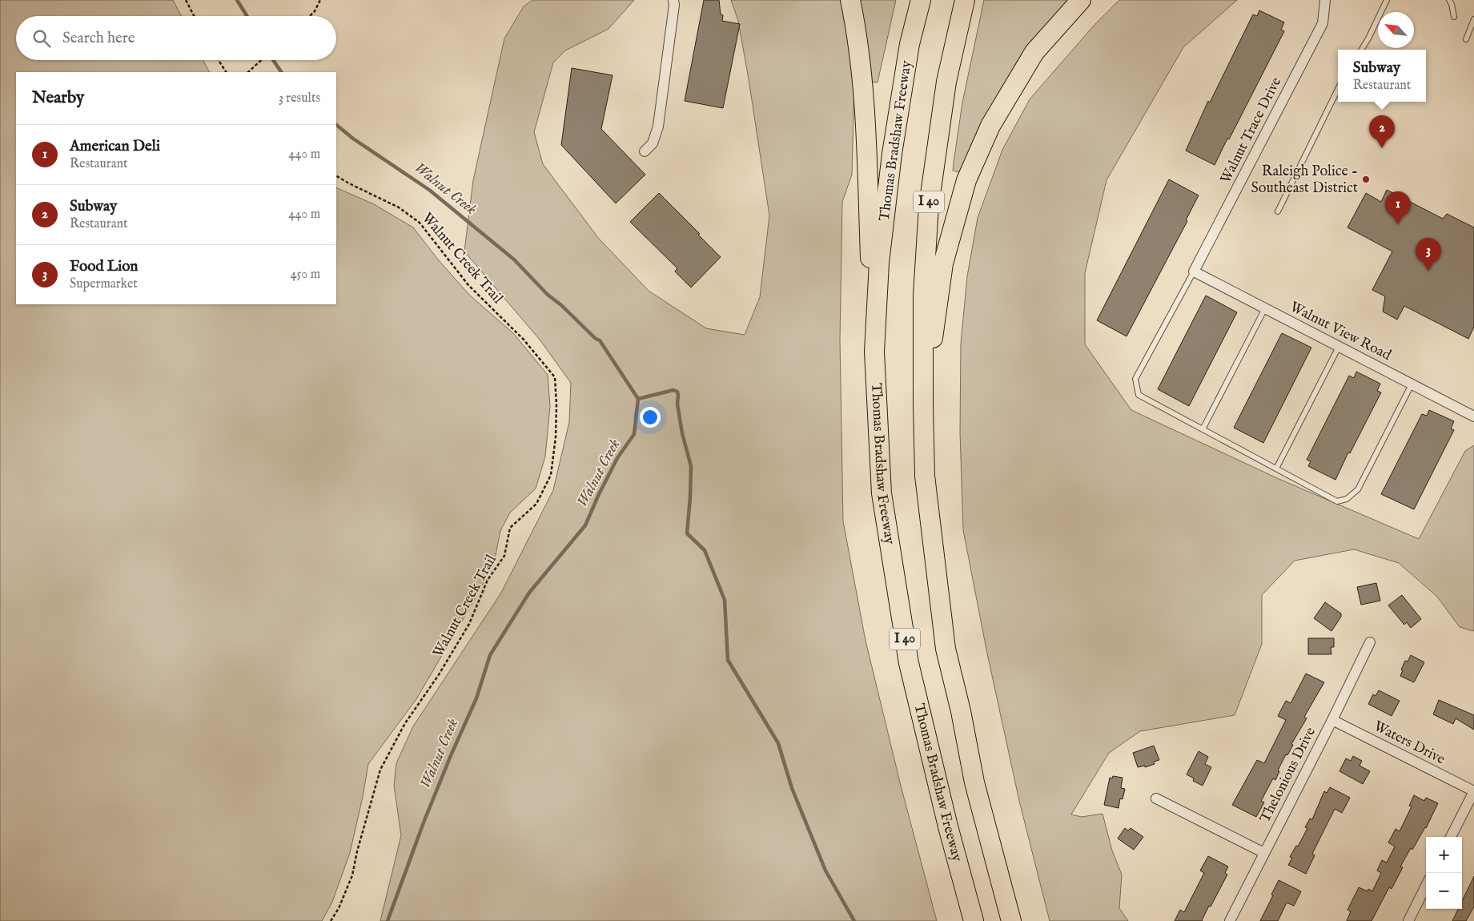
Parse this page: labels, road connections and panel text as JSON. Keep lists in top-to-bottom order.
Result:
{
  "streets": {
    "highway": ["Thomas Bradshaw Freeway", "I 40"],
    "street": [
      "Walnut Trace Drive",
      "Walnut View Road",
      "Waters Drive",
      "Thelonious Drive"
    ],
    "path": ["Walnut Creek Trail"]
  },
  "crossings": [
    ["Walnut Trace Drive", "Walnut View Road"],
    ["Waters Drive", "Thelonious Drive"]
  ],
  "water": ["Walnut Creek"],
  "places": ["Raleigh Police - Southeast District"],
  "north": "top left",
  "page": {
    "search": "Search here",
    "popup": ["Subway", "Restaurant"],
    "heading": ["Nearby", "3 results"],
    "pins": ["2", "1", "3"],
    "list": [
      {
        "mark": "1",
        "name": "American Deli",
        "note": "Restaurant",
        "value": "440 m"
      },
      {
        "mark": "2",
        "name": "Subway",
        "note": "Restaurant",
        "value": "440 m"
      },
      {
        "mark": "3",
        "name": "Food Lion",
        "note": "Supermarket",
        "value": "450 m"
      }
    ],
    "map_buttons": ["+", "−"]
  }
}
